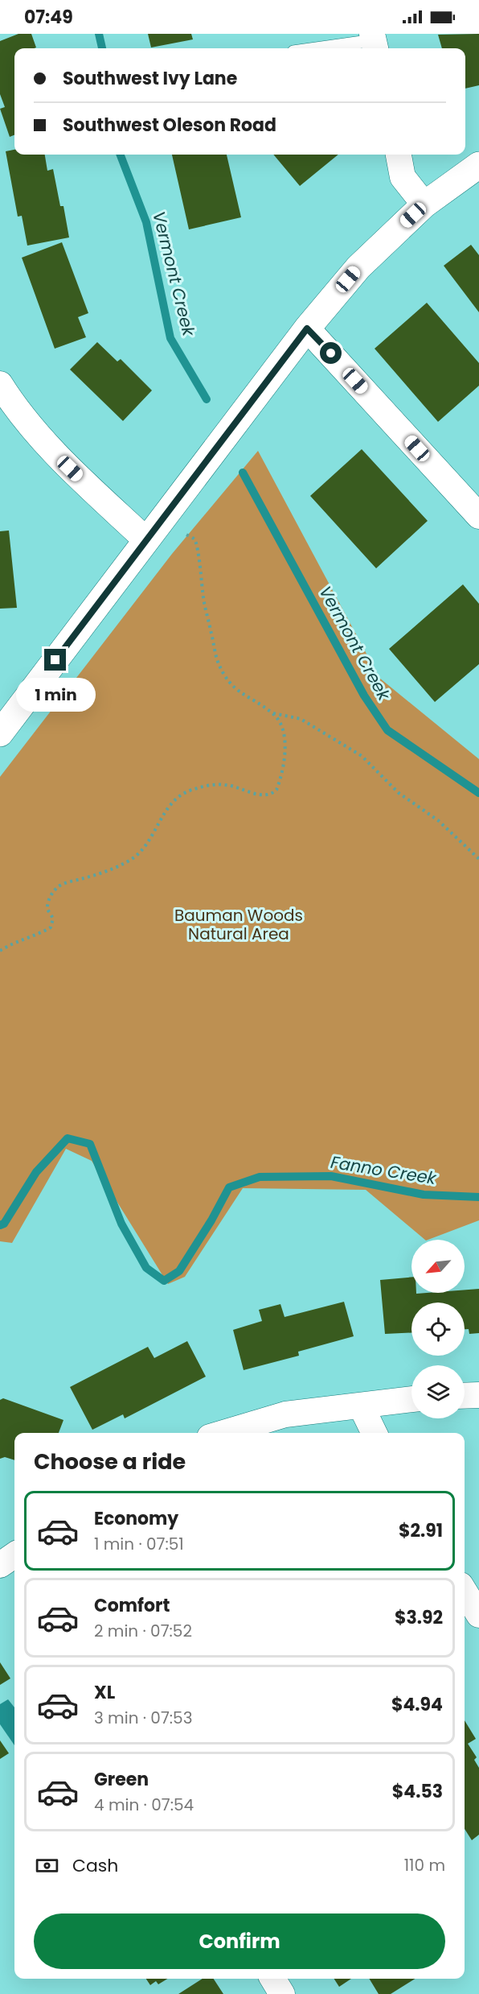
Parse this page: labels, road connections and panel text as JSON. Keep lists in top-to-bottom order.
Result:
{
  "water": ["Vermont Creek", "Fanno Creek"],
  "parks": ["Bauman Woods Natural Area"],
  "north": "bottom left",
  "page": {
    "status": "07:49",
    "banner": ["Southwest Ivy Lane", "Southwest Oleson Road"],
    "bubble": "1 min",
    "heading": "Choose a ride",
    "list": [
      {
        "name": "Economy",
        "note": "1 min · 07:51",
        "value": "$2.91"
      },
      {
        "name": "Comfort",
        "note": "2 min · 07:52",
        "value": "$3.92"
      },
      {
        "name": "XL",
        "note": "3 min · 07:53",
        "value": "$4.94"
      },
      {
        "name": "Green",
        "note": "4 min · 07:54",
        "value": "$4.53"
      }
    ],
    "pay": ["Cash", "110 m"],
    "buttons": "Confirm"
  }
}
